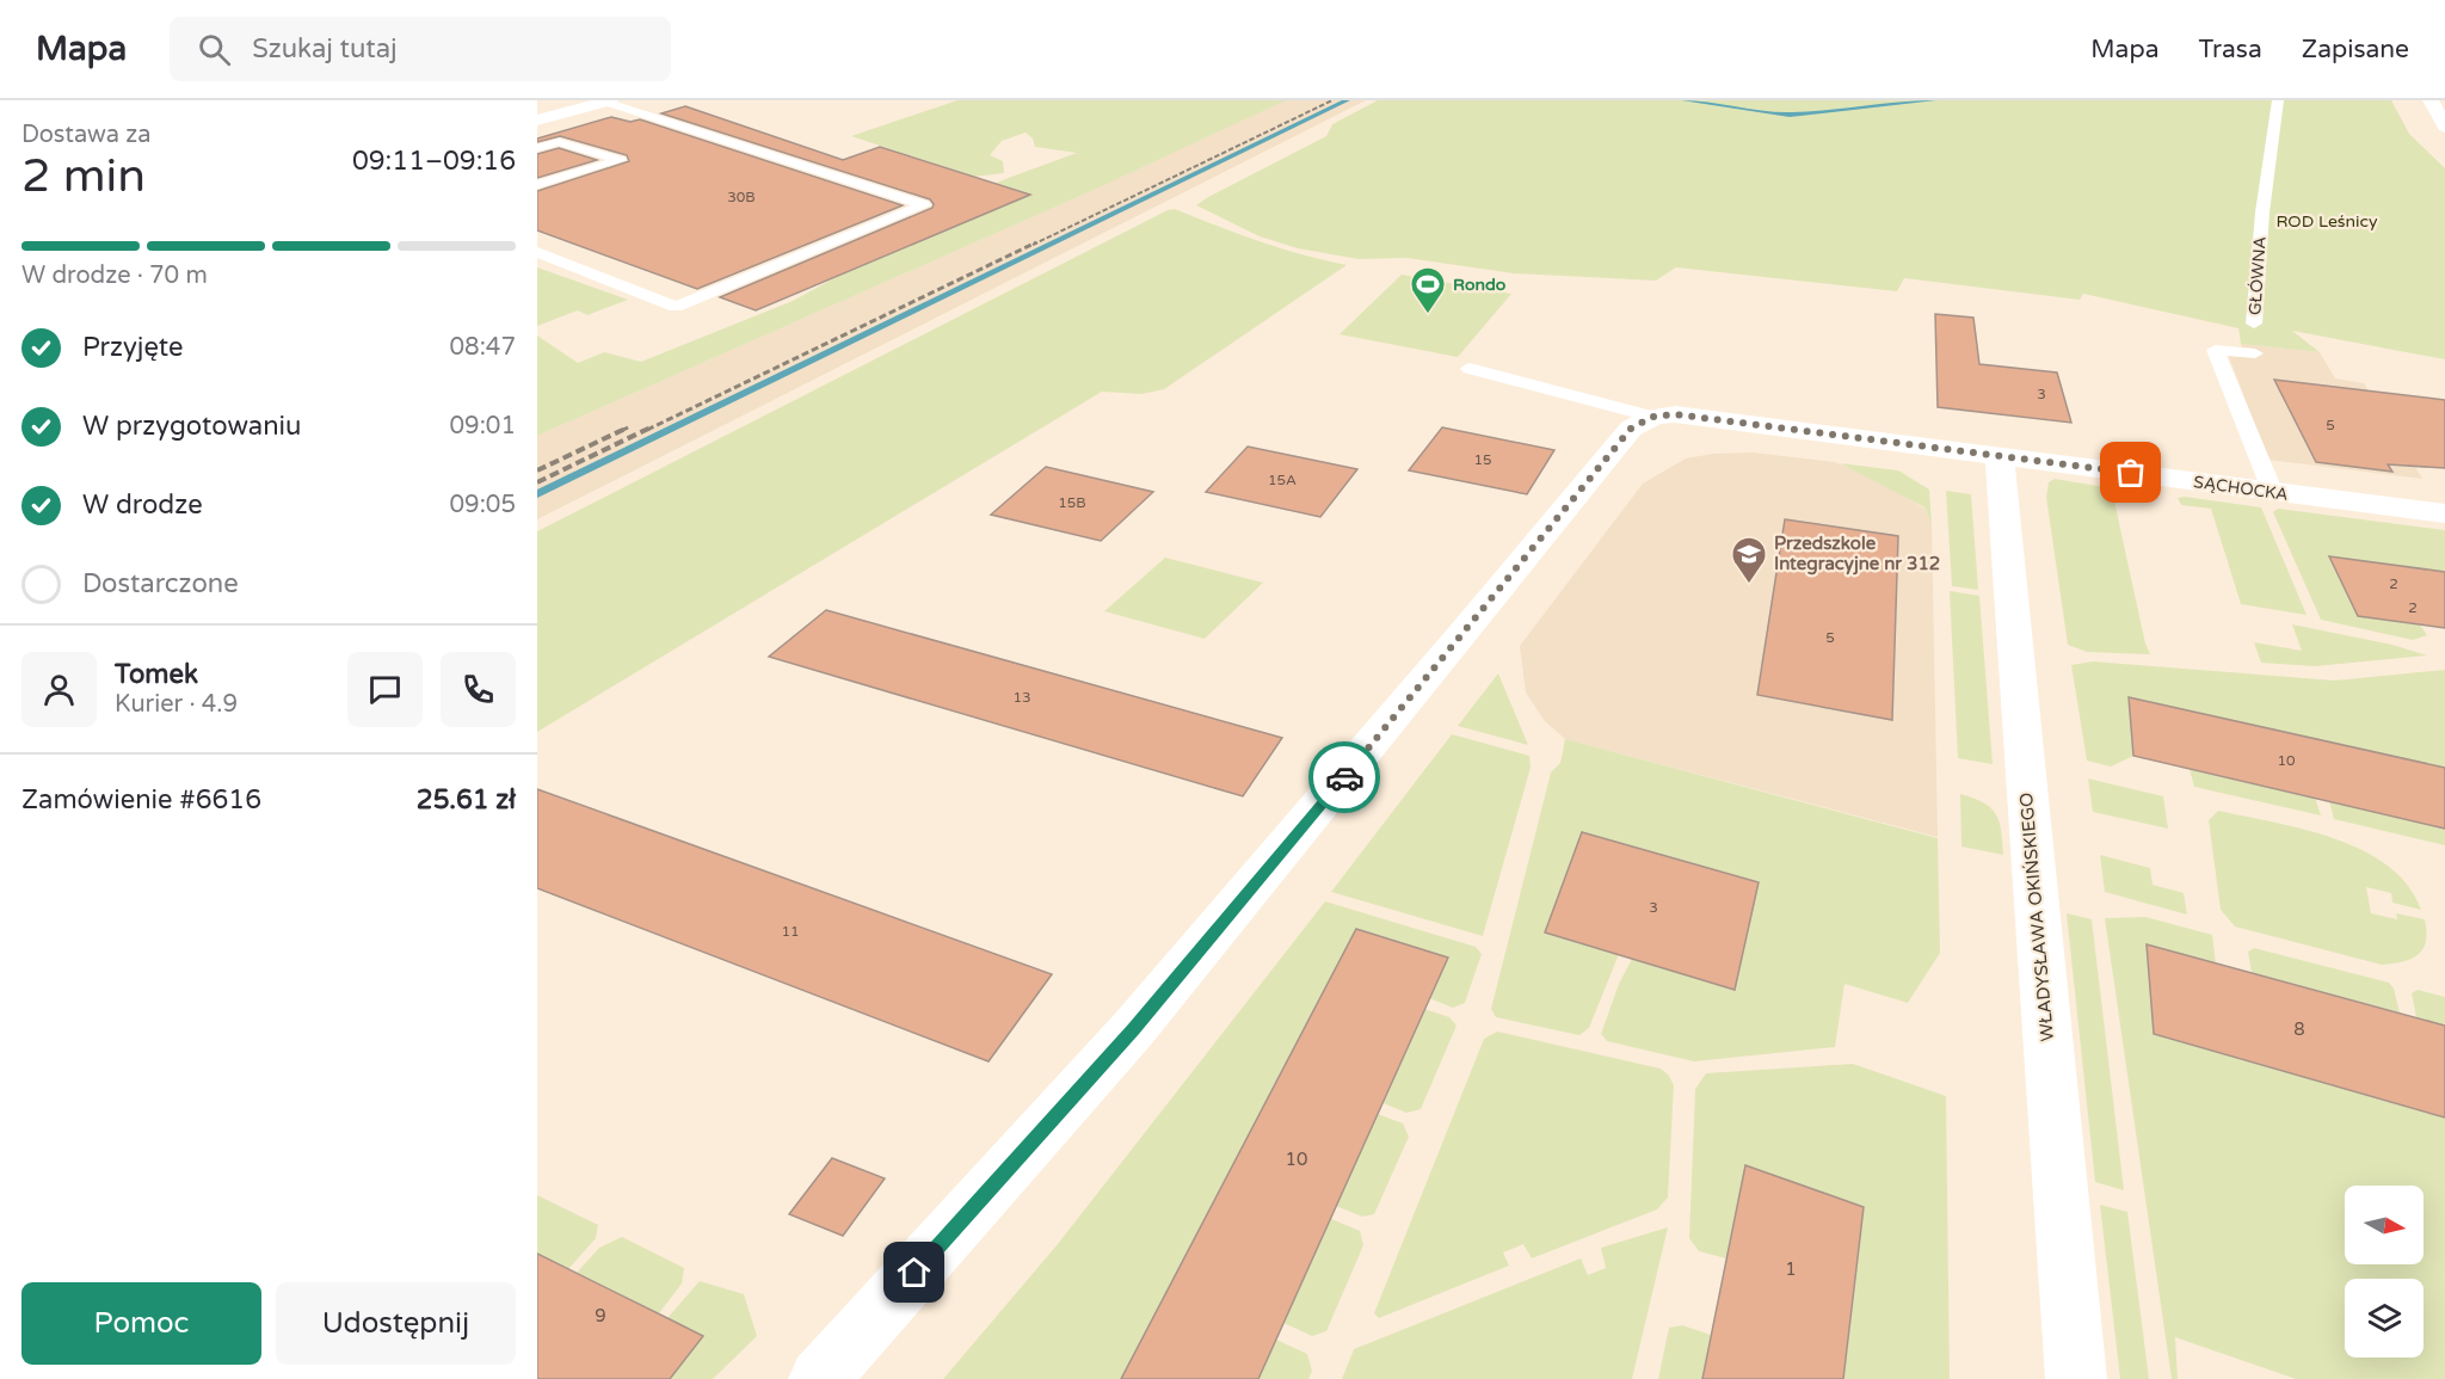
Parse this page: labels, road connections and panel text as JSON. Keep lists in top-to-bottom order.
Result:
{
  "streets": {
    "street": ["SĄCHOCKA", "WŁADYSŁAWA OKIŃSKIEGO"],
    "lane": ["GŁÓWNA"]
  },
  "crossings": [
    ["SĄCHOCKA", "WŁADYSŁAWA OKIŃSKIEGO"]
  ],
  "parks": ["ROD Leśnicy"],
  "places": {
    "sports": ["Rondo"],
    "school or university": ["Przedszkole Integracyjne nr 312"]
  },
  "house_numbers": [
    "30B",
    "3",
    "5",
    "15",
    "15A",
    "15B",
    "2",
    "2",
    "5",
    "13",
    "10",
    "3",
    "11",
    "8",
    "10",
    "1",
    "9"
  ],
  "north": "right",
  "page": {
    "header": "Mapa",
    "search": "Szukaj tutaj",
    "nav": ["Mapa", "Trasa", "Zapisane"],
    "heading": ["2 min", "Dostawa za", "09:11–09:16"],
    "panel": [
      "Tomek",
      "Kurier · 4.9",
      "Zamówienie #6616",
      "25.61 zł"
    ],
    "bar": "W drodze · 70 m",
    "list": [
      ["Przyjęte", "08:47"],
      ["W przygotowaniu", "09:01"],
      ["W drodze", "09:05"],
      "Dostarczone"
    ],
    "buttons": ["Pomoc", "Udostępnij"]
  }
}
